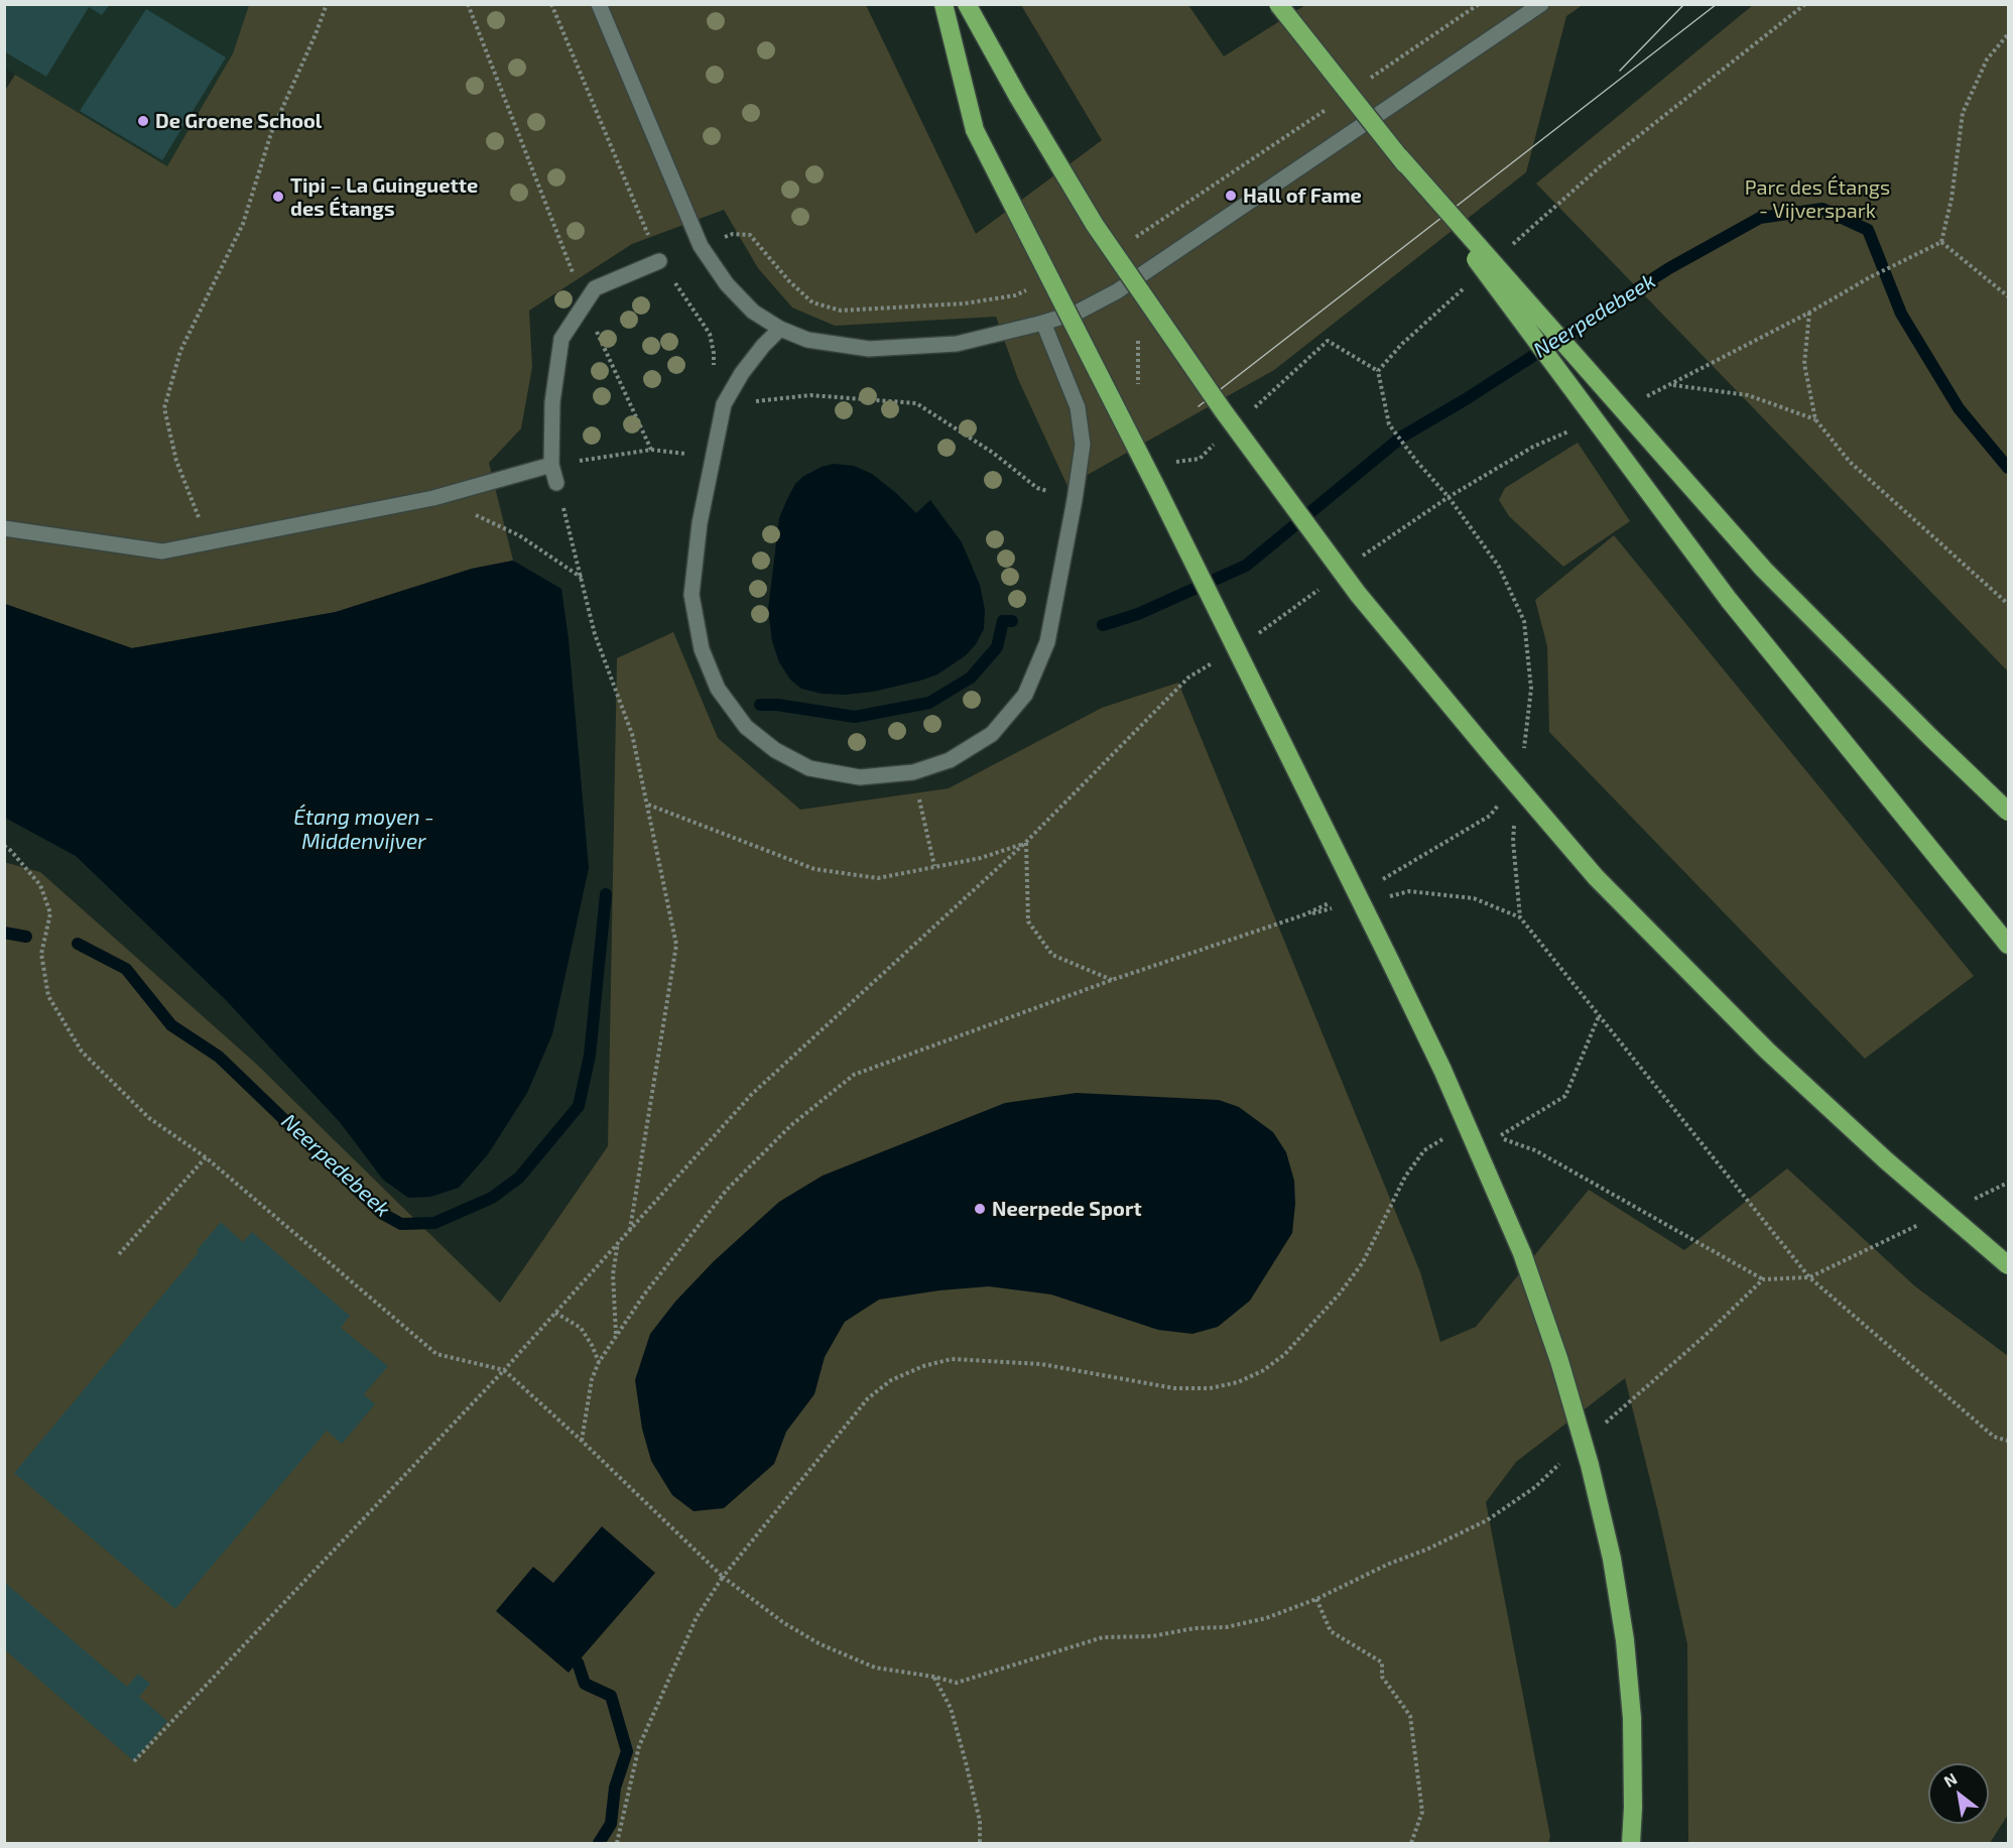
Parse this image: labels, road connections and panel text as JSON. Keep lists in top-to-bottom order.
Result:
{
  "water": ["Neerpedebeek", "Étang moyen - Middenvijver"],
  "parks": ["Parc des Étangs - Vijverspark"],
  "places": [
    "De Groene School",
    "Hall of Fame",
    "Tipi – La Guinguette des Étangs",
    "Neerpede Sport"
  ],
  "north": "top left"
}
